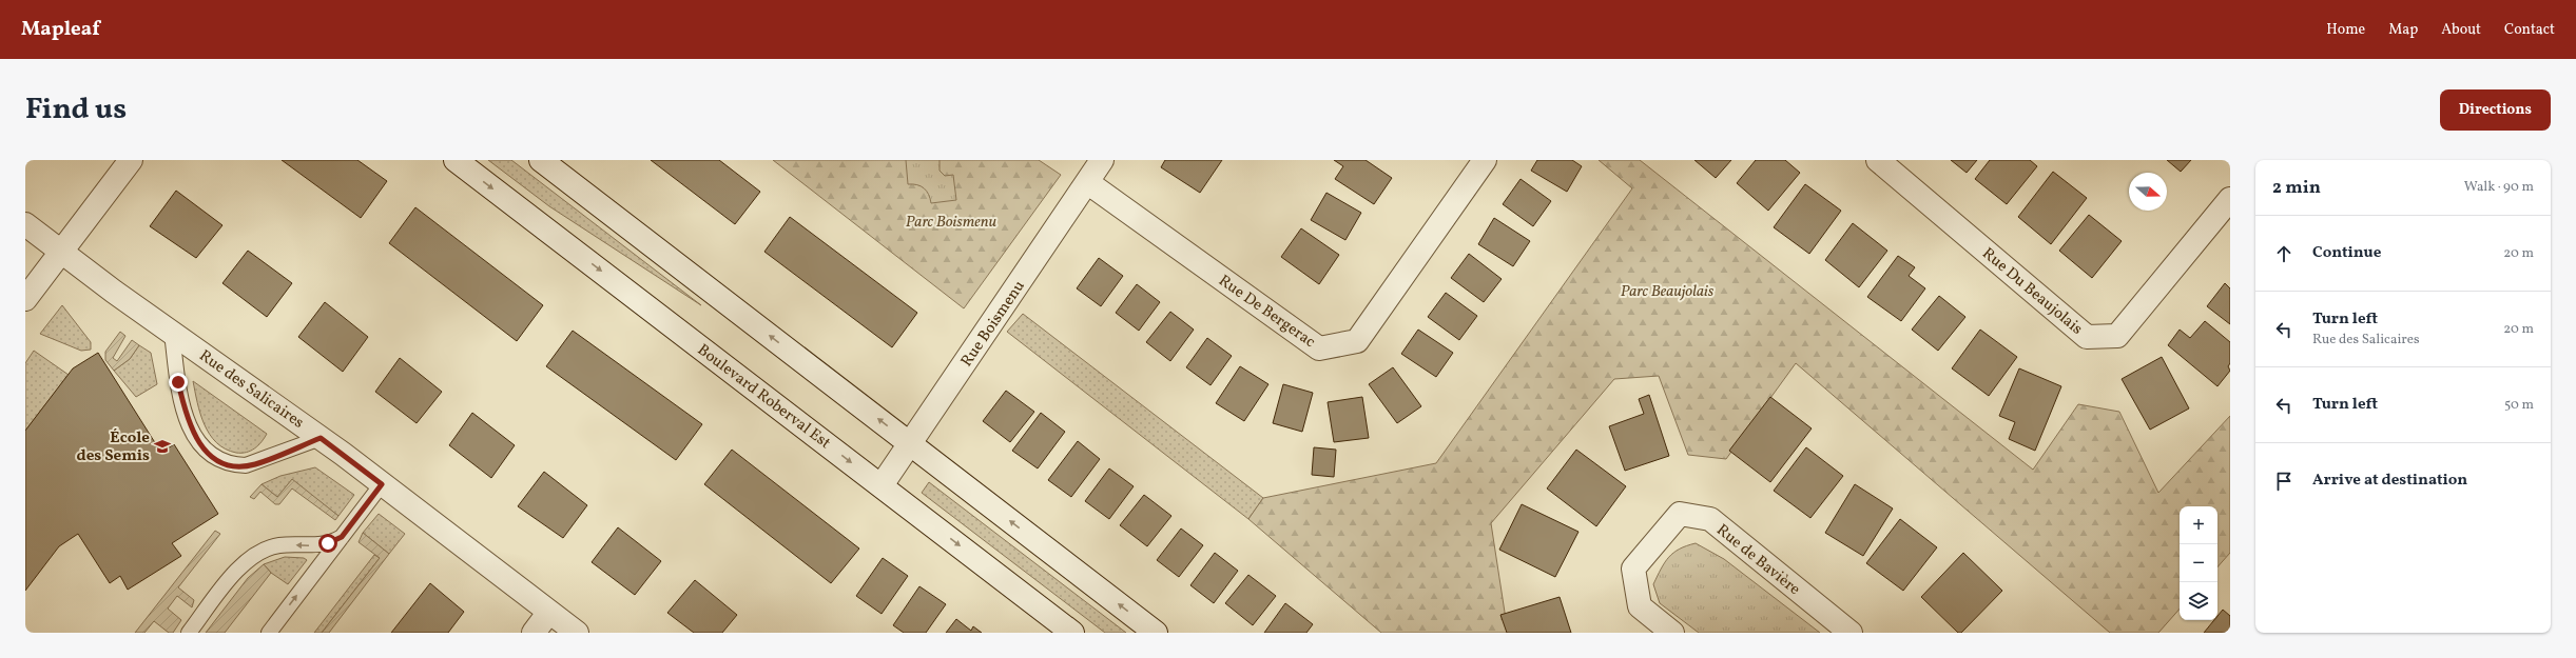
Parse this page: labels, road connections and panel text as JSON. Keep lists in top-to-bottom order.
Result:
{
  "streets": {
    "street": [
      "Rue Du Beaujolais",
      "Rue De Bergerac",
      "Rue Boismenu",
      "Rue des Salicaires",
      "Boulevard Roberval Est",
      "Rue de Bavière"
    ]
  },
  "crossings": [
    ["Rue De Bergerac", "Rue Boismenu"],
    ["Rue Boismenu", "Boulevard Roberval Est"]
  ],
  "parks": ["Parc Boismenu", "Parc Beaujolais"],
  "places": {
    "school or university": ["École des Semis"]
  },
  "north": "right",
  "page": {
    "header": "Mapleaf",
    "nav": [
      "Home",
      "Map",
      "About",
      "Contact"
    ],
    "title": "Find us",
    "buttons": "Directions",
    "heading": ["2 min", "Walk · 90 m"],
    "list": [
      ["Continue", "20 m"],
      ["Turn left", "Rue des Salicaires", "20 m"],
      ["Turn left", "50 m"],
      "Arrive at destination"
    ],
    "map_buttons": ["+", "−"]
  }
}
